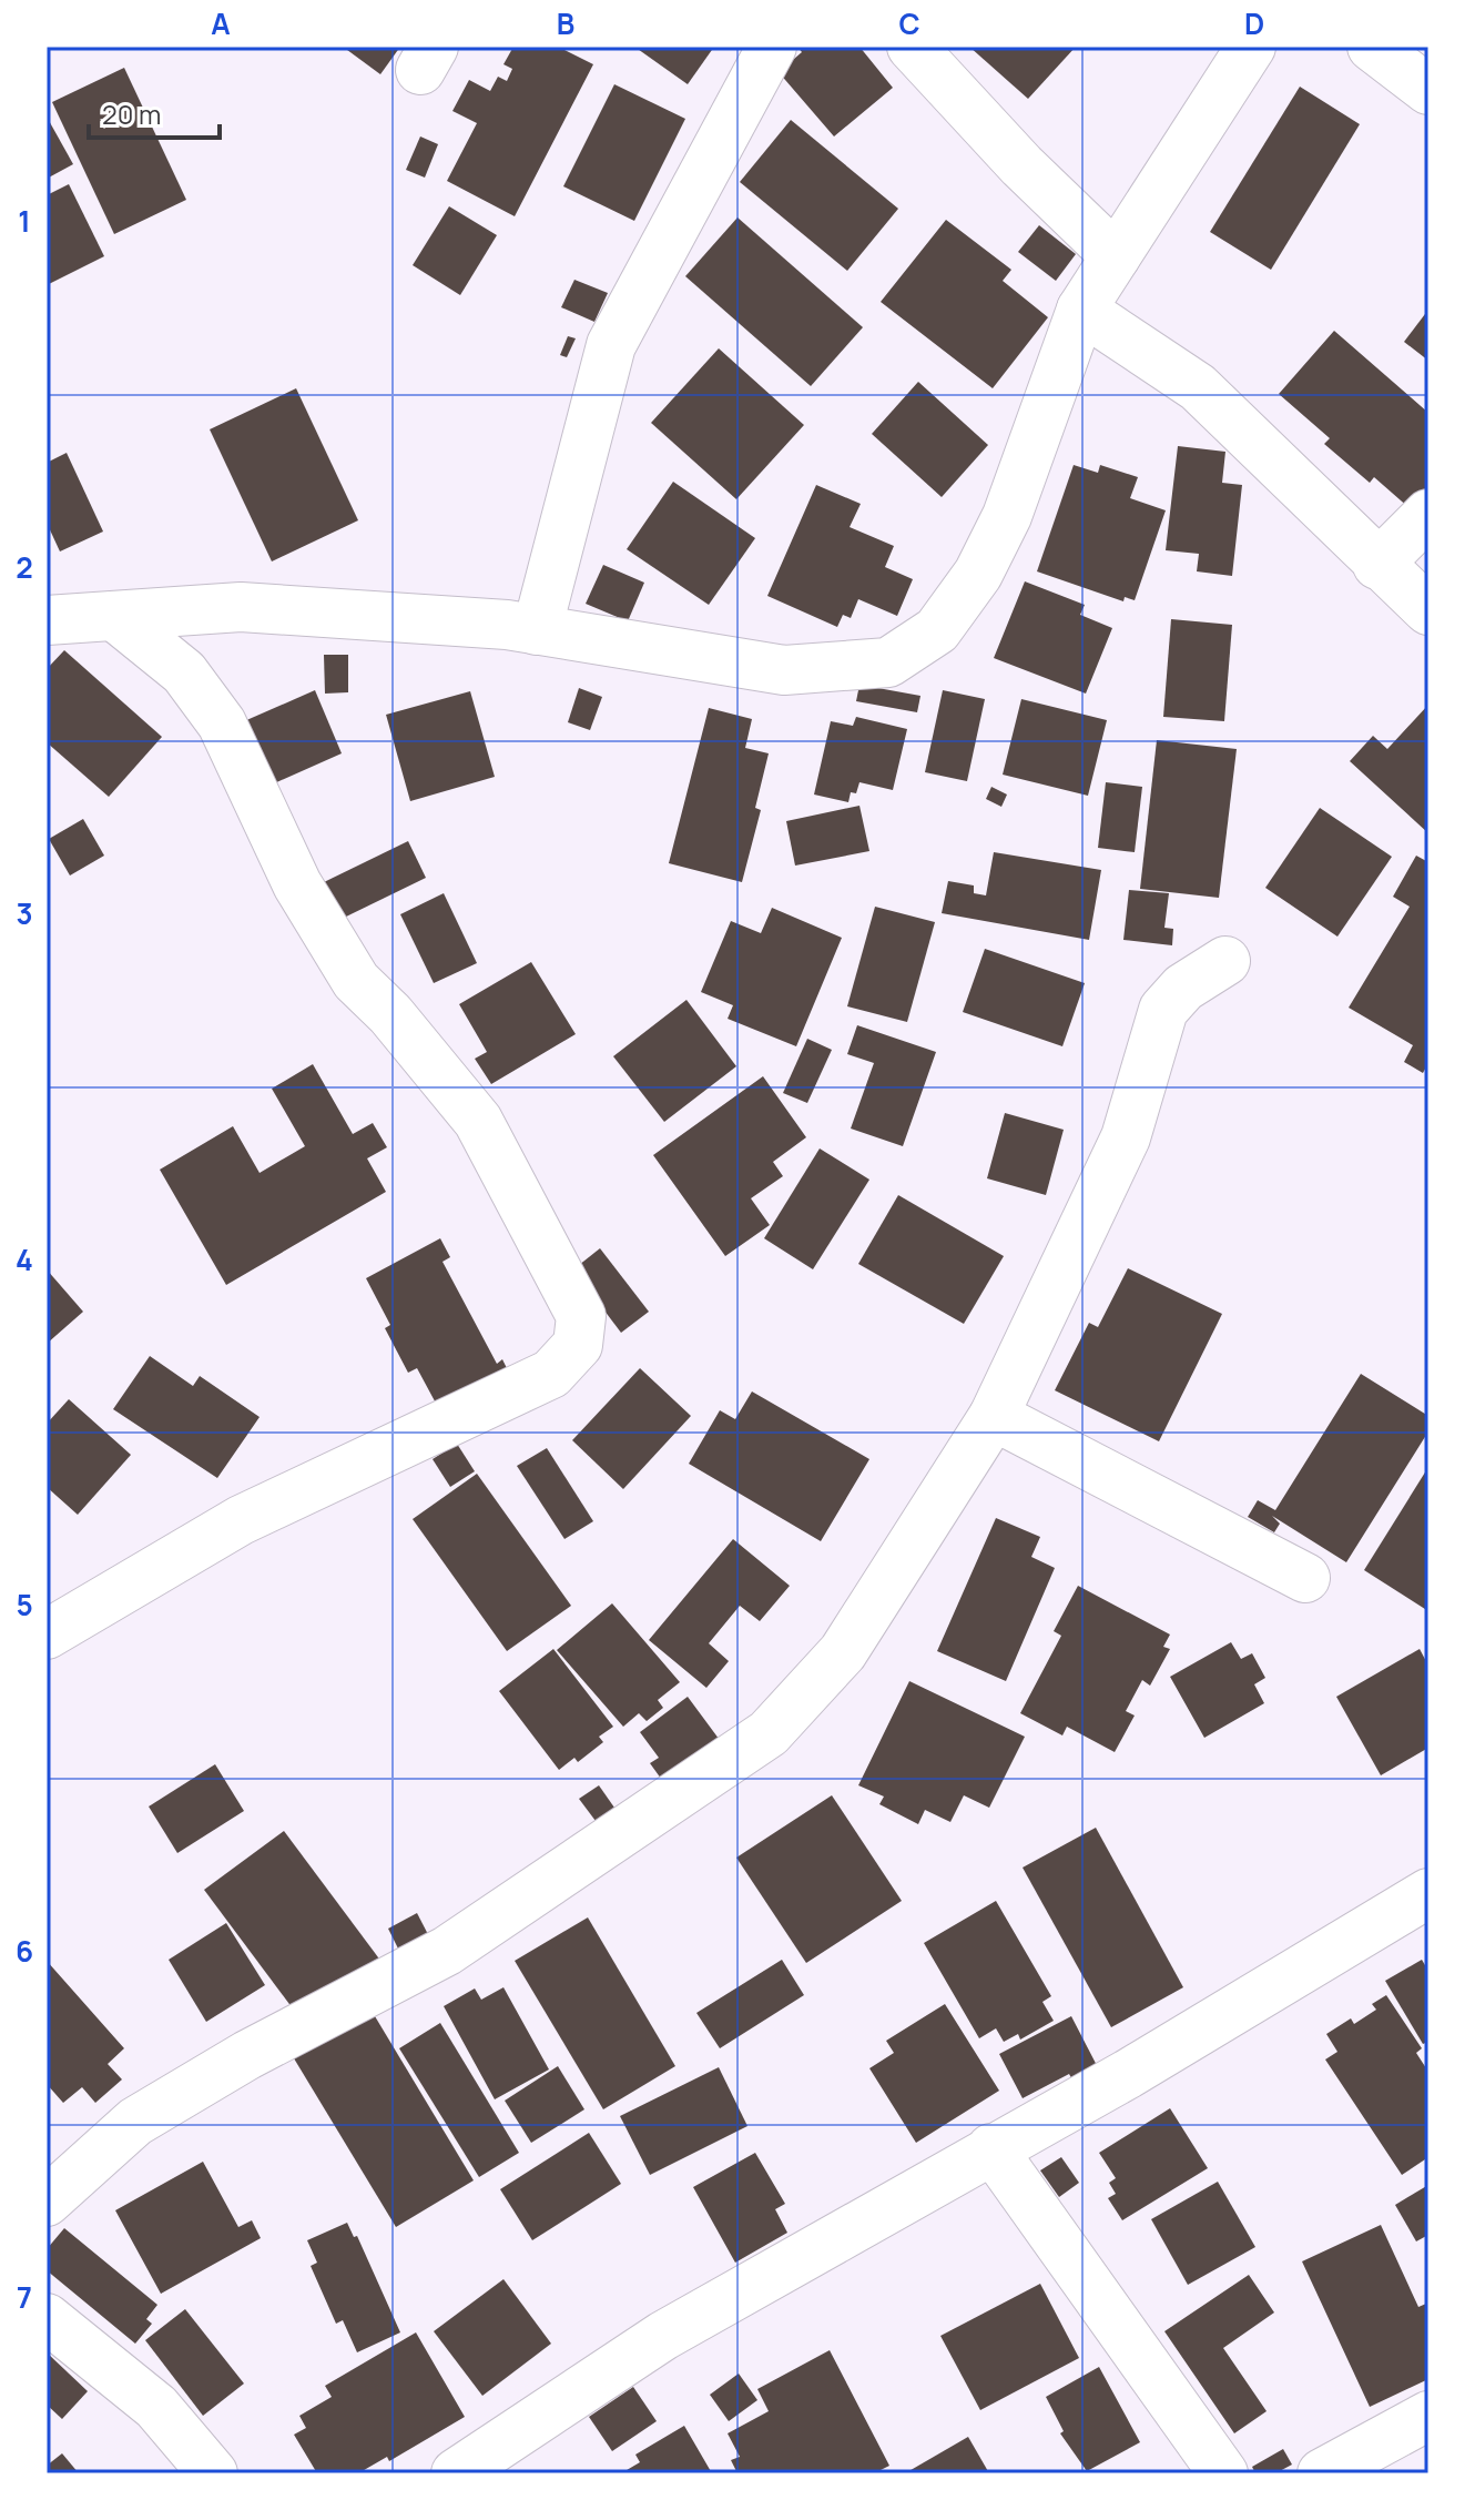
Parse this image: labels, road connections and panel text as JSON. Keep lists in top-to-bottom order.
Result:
{
  "scale_bar": "20 m",
  "grid": {
    "columns": [
      "A",
      "B",
      "C",
      "D"
    ],
    "rows": [
      "1",
      "2",
      "3",
      "4",
      "5",
      "6",
      "7"
    ]
  }
}
